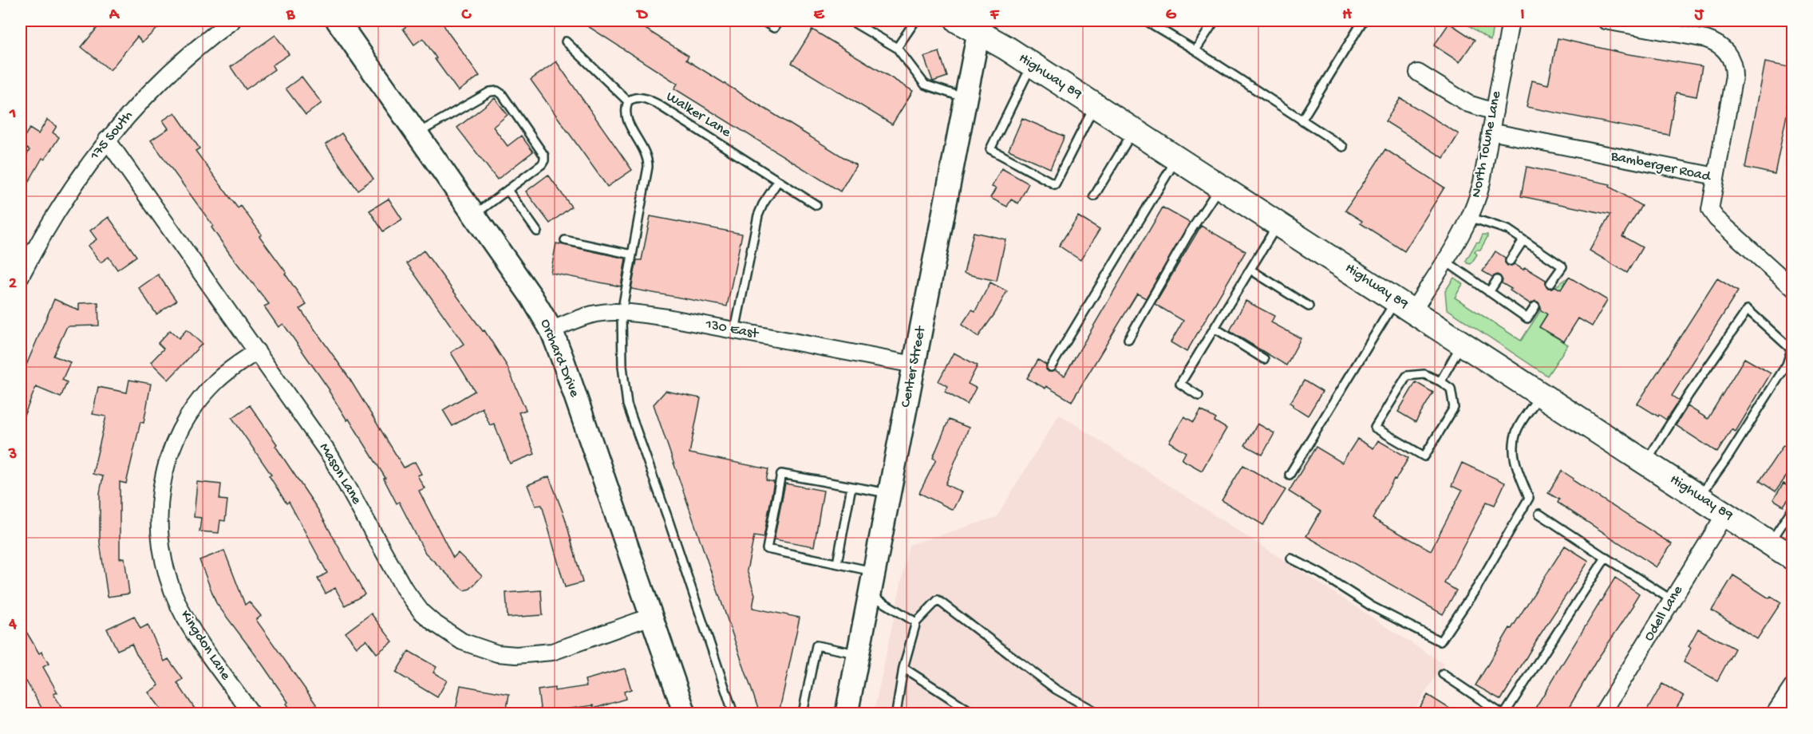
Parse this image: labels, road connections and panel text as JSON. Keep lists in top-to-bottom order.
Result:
{
  "streets": {
    "main road": ["Highway 89", "Orchard Drive", "Center Street"],
    "street": [
      "175 South",
      "North Towne Lane",
      "Bamberger Road",
      "130 East",
      "Mason Lane",
      "Odell Lane",
      "Kingdon Lane"
    ],
    "lane": ["Walker Lane"]
  },
  "crossings": [
    ["Highway 89", "North Towne Lane"],
    ["Highway 89", "Center Street"],
    ["Highway 89", "Odell Lane"],
    ["175 South", "Mason Lane"],
    ["North Towne Lane", "Bamberger Road"],
    ["130 East", "Orchard Drive"],
    ["130 East", "Center Street"],
    ["Orchard Drive", "Mason Lane"],
    ["Mason Lane", "Kingdon Lane"]
  ],
  "grid": {
    "columns": [
      "A",
      "B",
      "C",
      "D",
      "E",
      "F",
      "G",
      "H",
      "I",
      "J"
    ],
    "rows": [
      "1",
      "2",
      "3",
      "4"
    ]
  }
}
